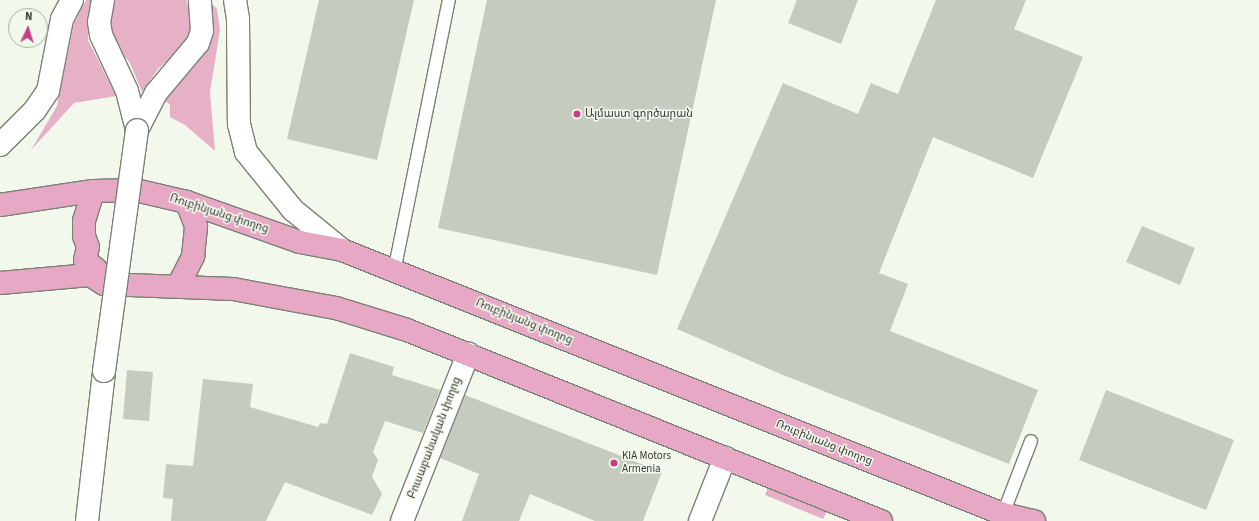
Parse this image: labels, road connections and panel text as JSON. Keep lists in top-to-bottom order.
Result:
{
  "streets": {
    "main road": ["Ռուբինյանց փողոց"],
    "street": ["Բուսաբանական փողոց"]
  },
  "places": ["Ալմաստ գործարան", "KIA Motors Armenia"],
  "north": "top"
}
